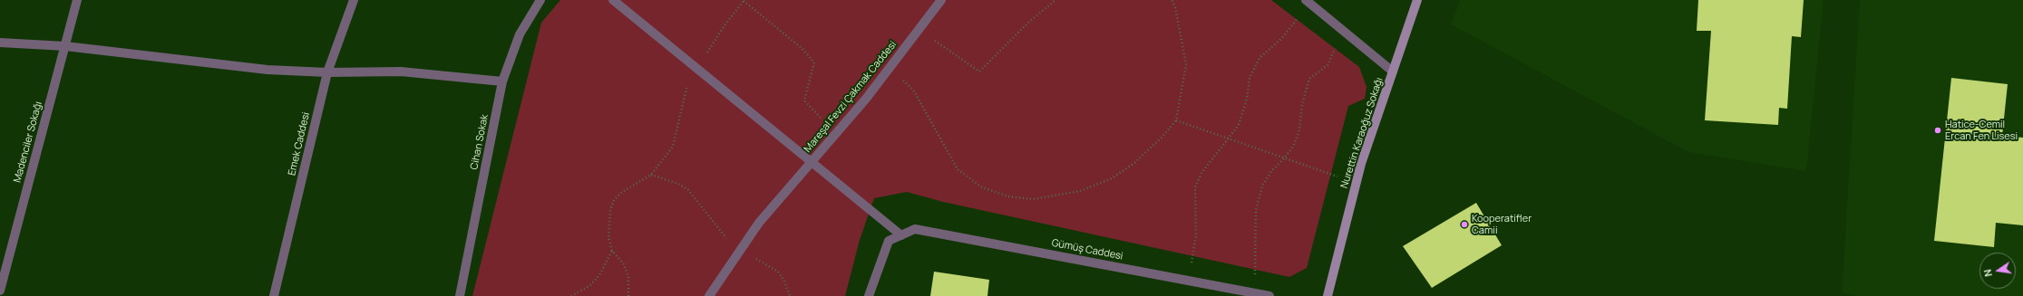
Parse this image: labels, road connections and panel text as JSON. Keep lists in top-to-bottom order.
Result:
{
  "streets": {
    "street": [
      "Mareşal Fevzi Çakmak Caddesi",
      "Nurettin Karaoğuz Sokağı",
      "Madenciler Sokağı",
      "Cihan Sokak",
      "Emek Caddesi",
      "Gümüş Caddesi"
    ]
  },
  "crossings": [
    ["Mareşal Fevzi Çakmak Caddesi", "Gümüş Caddesi"]
  ],
  "places": ["Hatice-Cemil Ercan Fen Lisesi", "Kooperatifler Camii"],
  "north": "left"
}
